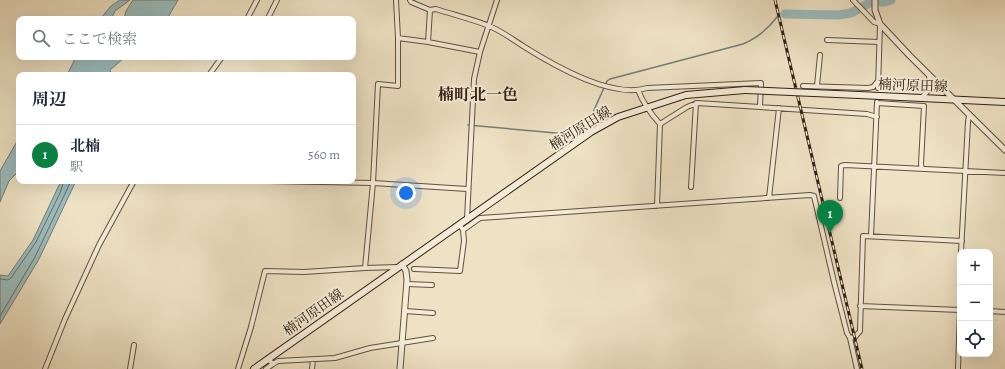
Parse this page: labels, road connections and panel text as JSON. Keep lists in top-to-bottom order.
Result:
{
  "streets": {
    "main road": ["楠河原田線"]
  },
  "districts": ["楠町北一色"],
  "page": {
    "search": "ここで検索",
    "heading": "周辺",
    "list": [
      {
        "mark": "1",
        "name": "北楠",
        "note": "駅",
        "value": "560 m"
      }
    ],
    "pins": "1",
    "map_buttons": ["+", "−"]
  }
}
